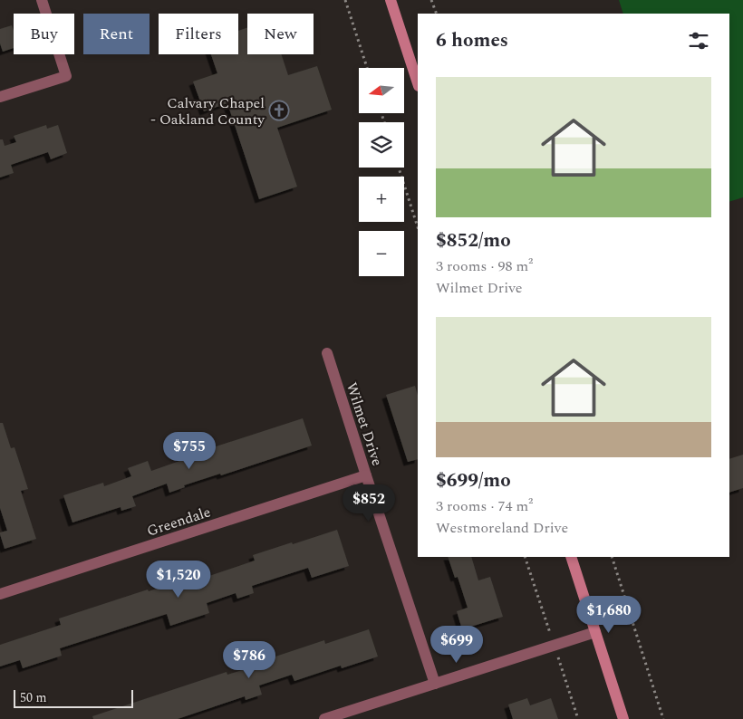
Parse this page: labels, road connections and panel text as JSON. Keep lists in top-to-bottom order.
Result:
{
  "streets": {
    "street": ["Wilmet Drive", "Greendale"]
  },
  "crossings": [
    ["Wilmet Drive", "Greendale"]
  ],
  "places": {
    "church": ["Calvary Chapel - Oakland County"]
  },
  "scale_bar": "50 m",
  "north": "left",
  "page": {
    "chip": [
      "Buy",
      "Rent",
      "Filters",
      "New"
    ],
    "heading": "6 homes",
    "map_buttons": ["+", "−"],
    "list": [
      {
        "name": "$852/mo",
        "note": "3 rooms · 98 m² · Wilmet Drive"
      },
      {
        "name": "$699/mo",
        "note": "3 rooms · 74 m² · Westmoreland Drive"
      }
    ],
    "price": [
      "$755",
      "$852",
      "$1,520",
      "$1,680",
      "$699",
      "$786"
    ],
    "scale": "50 m"
  }
}
